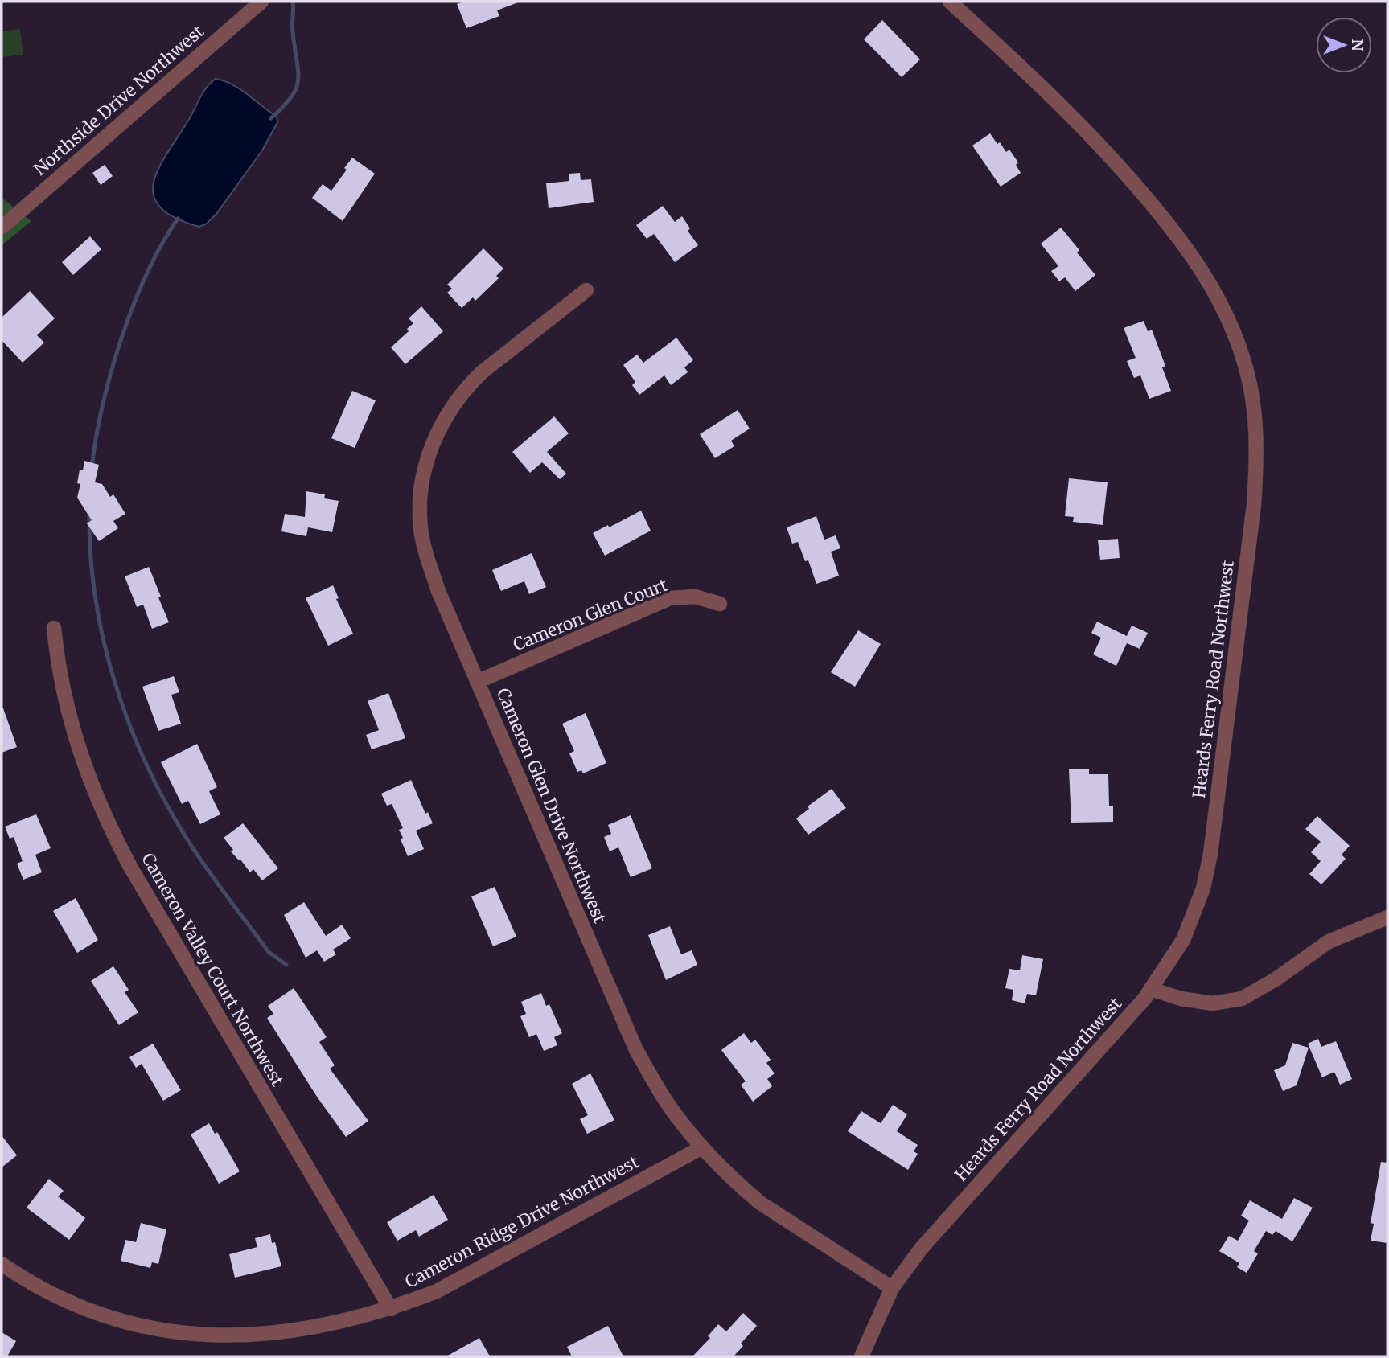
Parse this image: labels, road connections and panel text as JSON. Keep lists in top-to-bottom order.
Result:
{
  "streets": {
    "street": [
      "Northside Drive Northwest",
      "Cameron Glen Court",
      "Heards Ferry Road Northwest",
      "Cameron Glen Drive Northwest",
      "Cameron Valley Court Northwest",
      "Cameron Ridge Drive Northwest"
    ]
  },
  "crossings": [
    ["Cameron Glen Court", "Cameron Glen Drive Northwest"],
    ["Heards Ferry Road Northwest", "Cameron Glen Drive Northwest"],
    ["Cameron Glen Drive Northwest", "Cameron Ridge Drive Northwest"],
    ["Cameron Valley Court Northwest", "Cameron Ridge Drive Northwest"]
  ],
  "north": "right"
}
